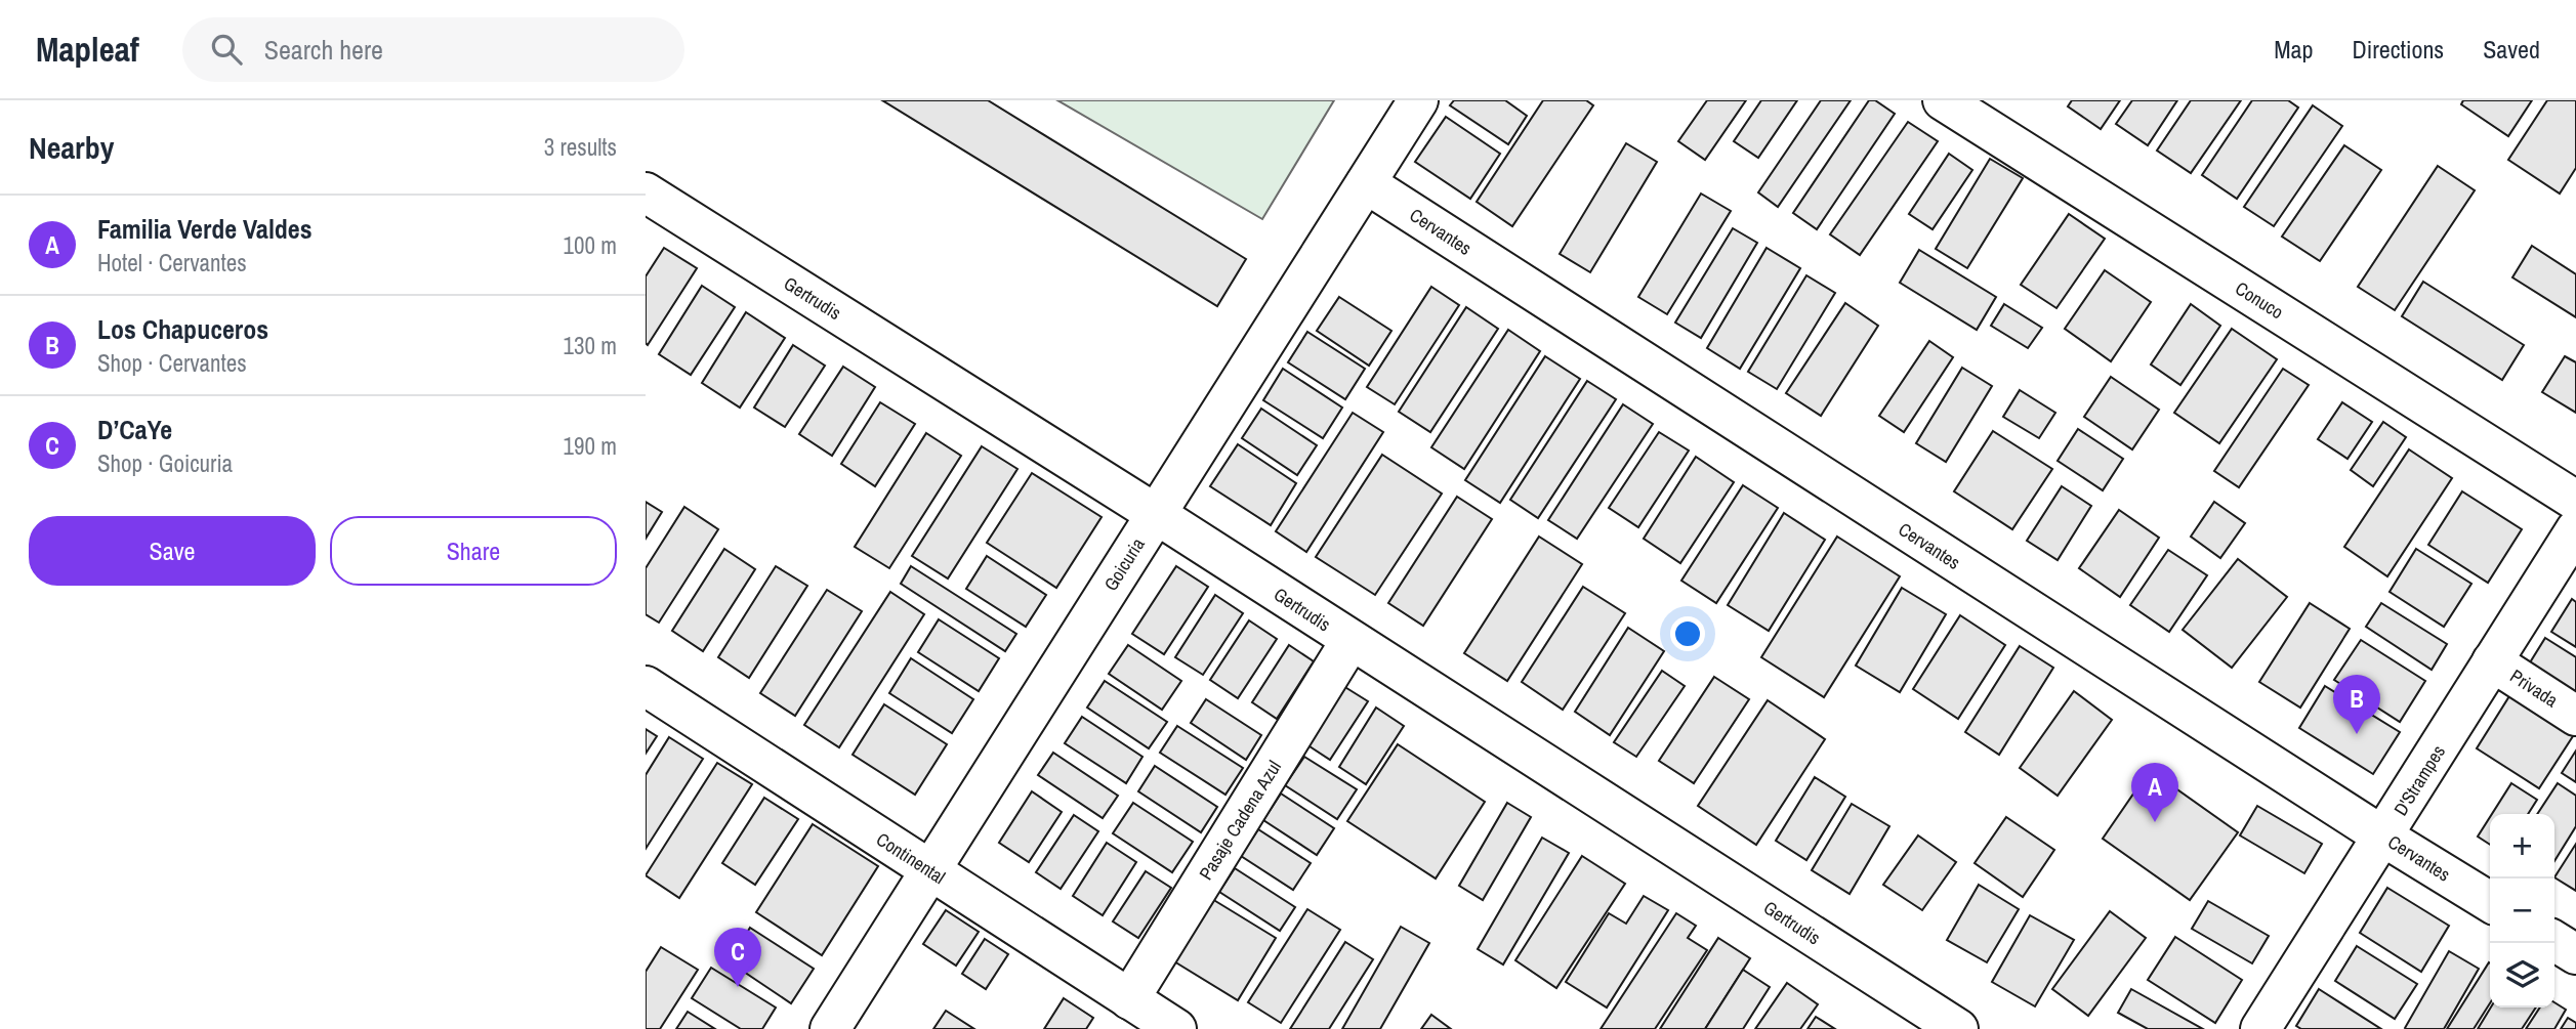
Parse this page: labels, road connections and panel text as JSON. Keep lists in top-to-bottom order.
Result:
{
  "streets": {
    "street": [
      "Cervantes",
      "Gertrudis",
      "Conuco",
      "Goicuria",
      "Privada",
      "D'Strampes",
      "Pasaje Cadena Azul",
      "Continental"
    ]
  },
  "crossings": [
    ["Cervantes", "Goicuria"],
    ["Cervantes", "D'Strampes"],
    ["Gertrudis", "Goicuria"],
    ["Gertrudis", "Pasaje Cadena Azul"],
    ["Goicuria", "Continental"],
    ["Privada", "D'Strampes"],
    ["Pasaje Cadena Azul", "Continental"]
  ],
  "page": {
    "header": "Mapleaf",
    "search": "Search here",
    "nav": ["Map", "Directions", "Saved"],
    "heading": ["Nearby", "3 results"],
    "list": [
      {
        "mark": "A",
        "name": "Familia Verde Valdes",
        "note": "Hotel · Cervantes",
        "value": "100 m"
      },
      {
        "mark": "B",
        "name": "Los Chapuceros",
        "note": "Shop · Cervantes",
        "value": "130 m"
      },
      {
        "mark": "C",
        "name": "D’CaYe",
        "note": "Shop · Goicuria",
        "value": "190 m"
      }
    ],
    "buttons": ["Save", "Share"],
    "pins": ["B", "A", "C"],
    "map_buttons": ["+", "−"]
  }
}
